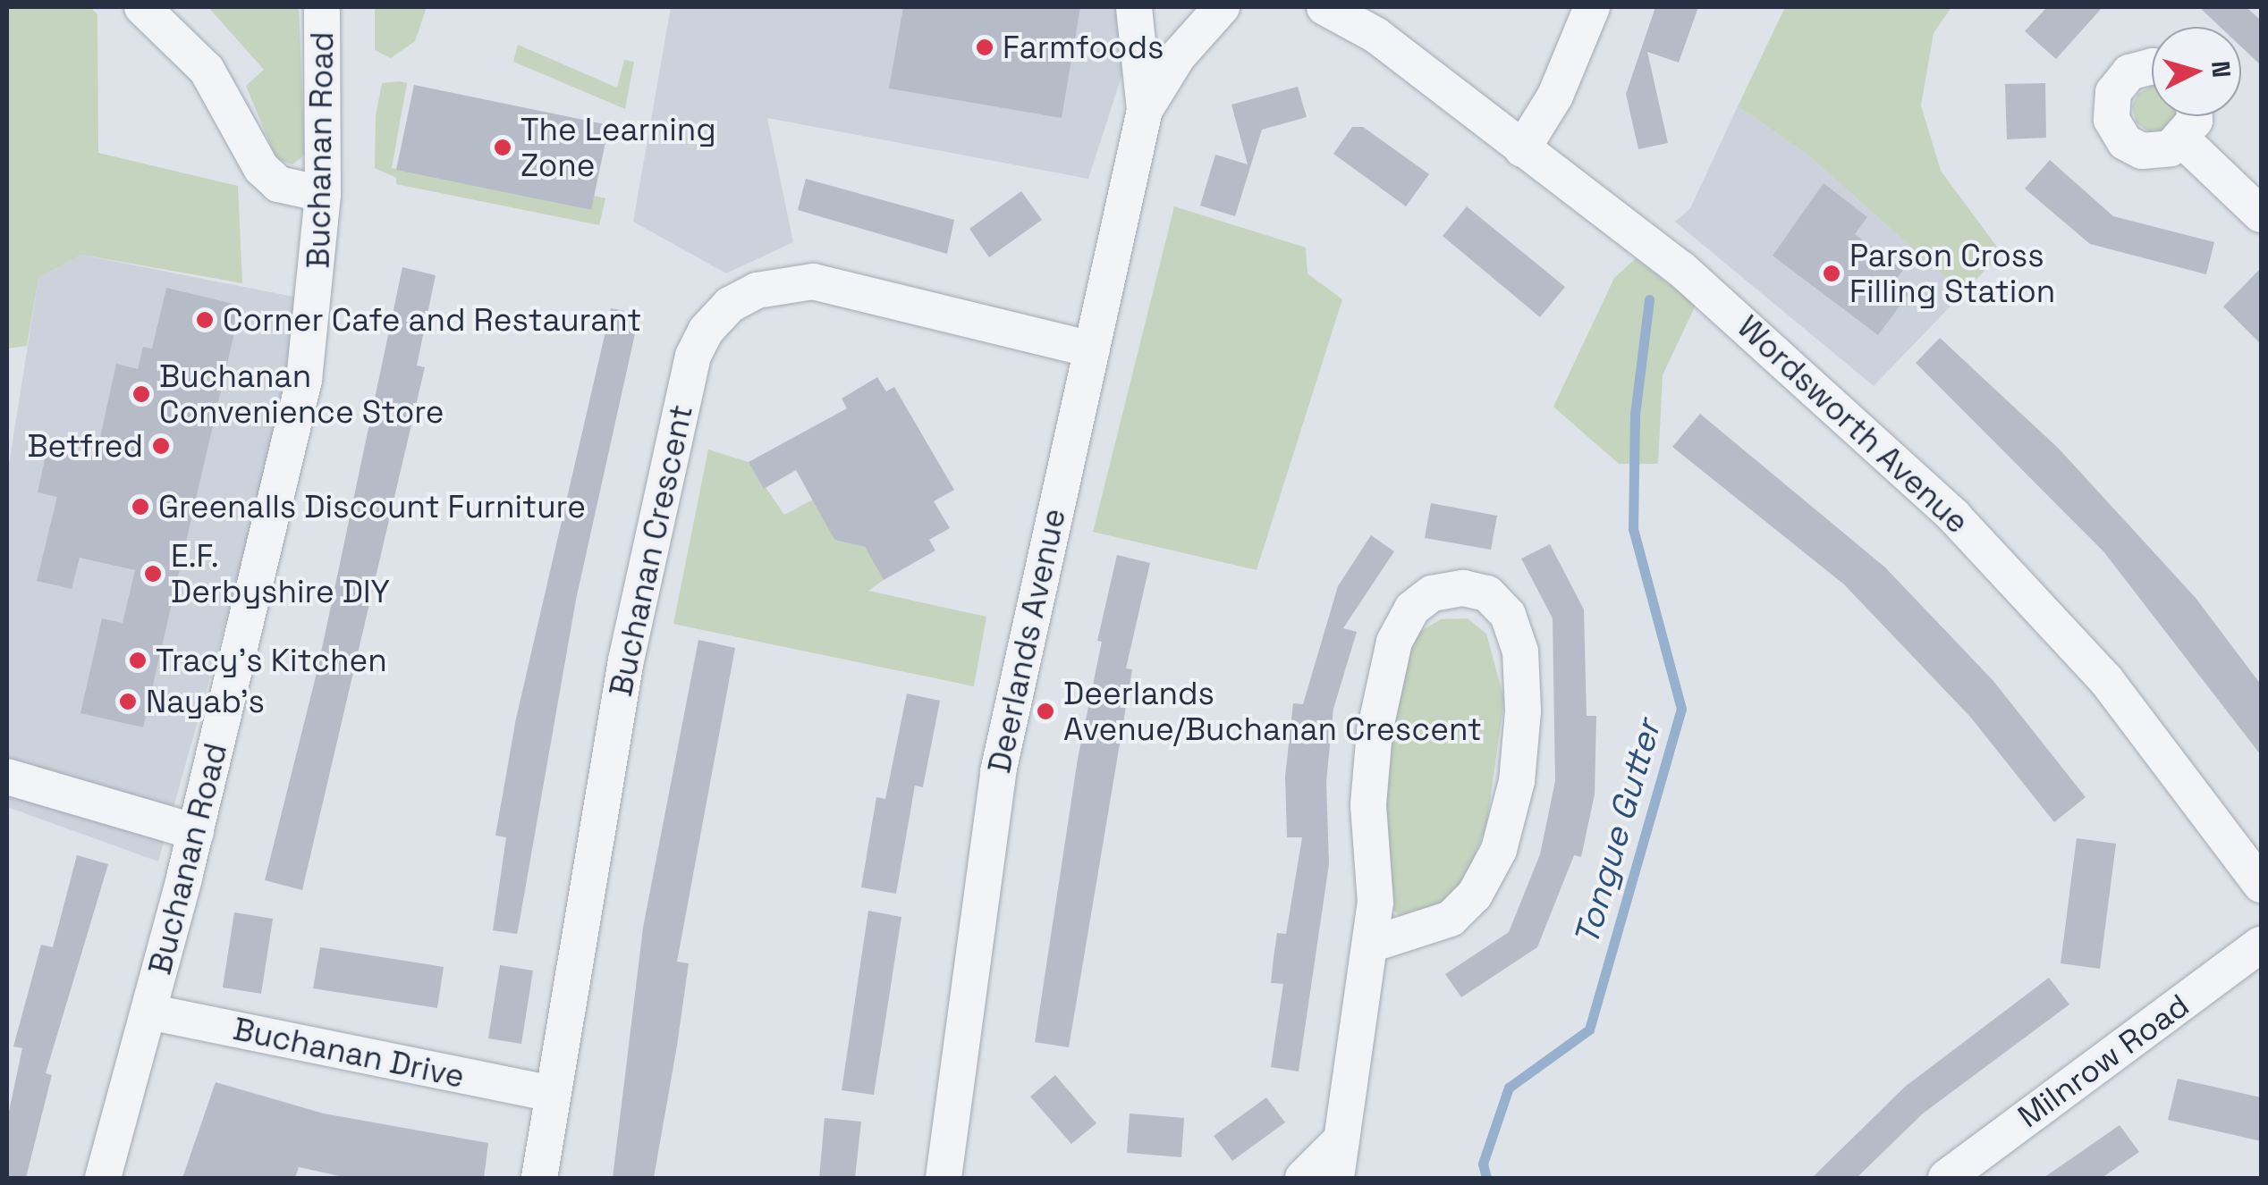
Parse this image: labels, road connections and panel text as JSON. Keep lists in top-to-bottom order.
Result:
{
  "streets": {
    "street": [
      "Buchanan Road",
      "Wordsworth Avenue",
      "Buchanan Crescent",
      "Deerlands Avenue",
      "Buchanan Drive",
      "Milnrow Road"
    ]
  },
  "crossings": [
    ["Buchanan Road", "Buchanan Drive"],
    ["Buchanan Crescent", "Deerlands Avenue"],
    ["Buchanan Crescent", "Buchanan Drive"]
  ],
  "water": ["Tongue Gutter"],
  "places": [
    "Farmfoods",
    "The Learning Zone",
    "Parson Cross Filling Station",
    "Corner Cafe and Restaurant",
    "Buchanan Convenience Store",
    "Betfred",
    "Greenalls Discount Furniture",
    "E.F. Derbyshire DIY",
    "Tracy’s Kitchen",
    "Nayab's",
    "Deerlands Avenue/Buchanan Crescent"
  ],
  "north": "right"
}
